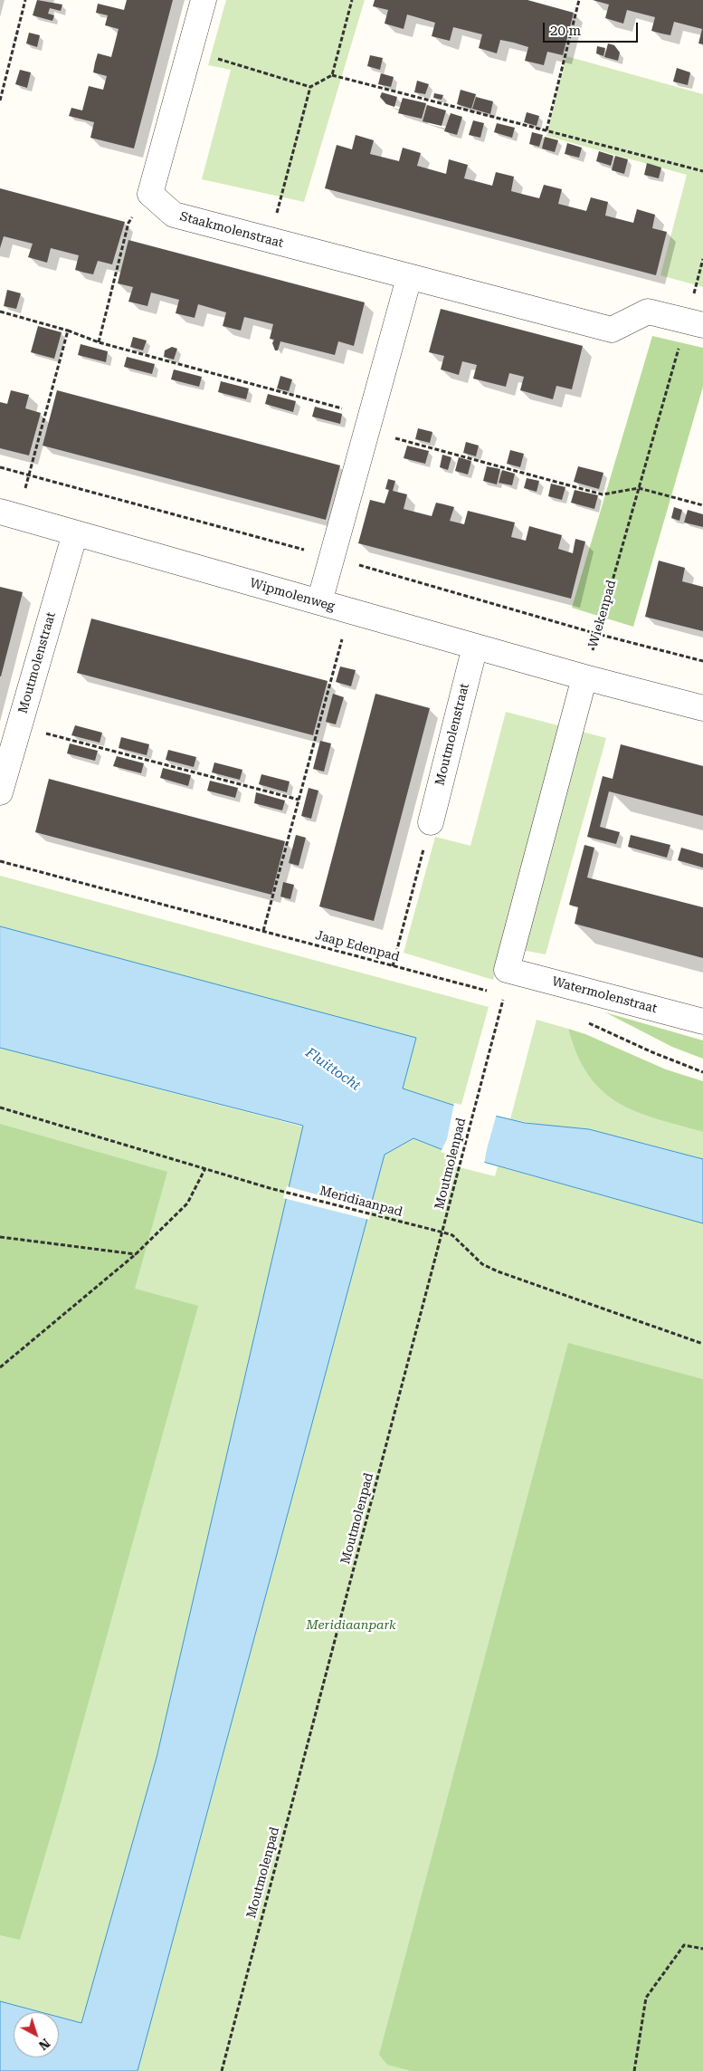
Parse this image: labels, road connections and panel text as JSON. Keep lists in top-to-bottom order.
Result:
{
  "streets": {
    "street": [
      "Staakmolenstraat",
      "Wipmolenweg",
      "Moutmolenstraat",
      "Watermolenstraat"
    ],
    "path": [
      "Wiekenpad",
      "Jaap Edenpad",
      "Moutmolenpad",
      "Meridiaanpad"
    ]
  },
  "crossings": [
    ["Staakmolenstraat", "Wiekenpad"],
    ["Wipmolenweg", "Wiekenpad"],
    ["Wipmolenweg", "Moutmolenstraat"],
    ["Jaap Edenpad", "Moutmolenpad"],
    ["Watermolenstraat", "Moutmolenpad"],
    ["Moutmolenpad", "Meridiaanpad"]
  ],
  "water": ["Fluittocht"],
  "parks": ["Meridiaanpark"],
  "scale_bar": "20 m",
  "north": "bottom right"
}
